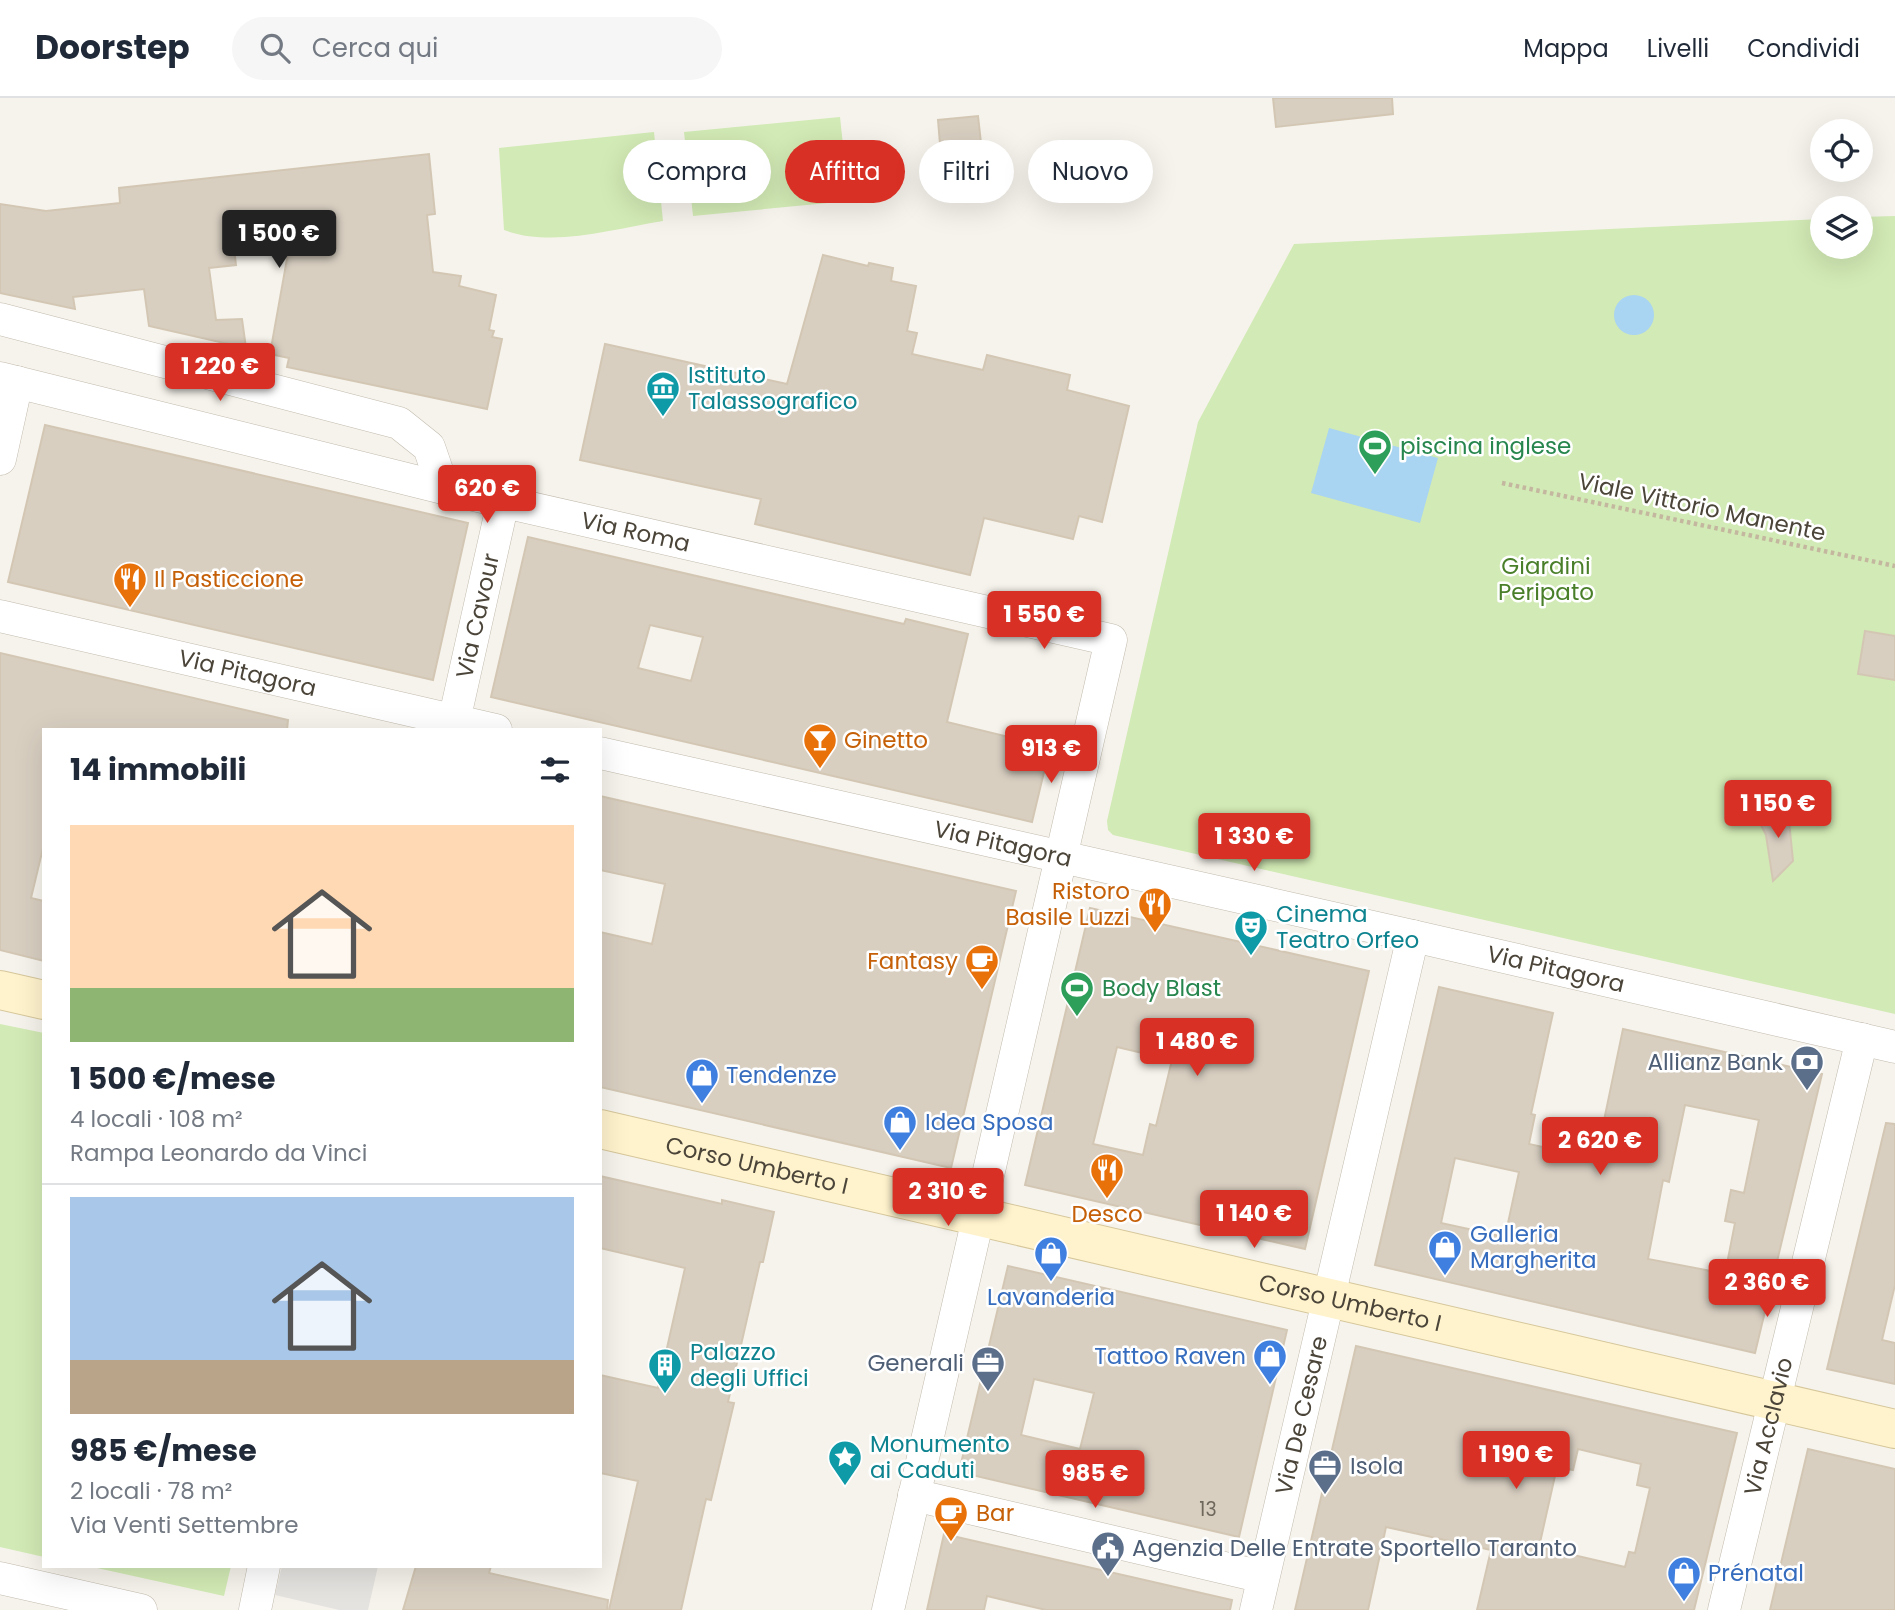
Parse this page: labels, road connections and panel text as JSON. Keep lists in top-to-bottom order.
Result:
{
  "streets": {
    "main road": ["Corso Umberto I"],
    "street": [
      "Via Roma",
      "Via Cavour",
      "Via Pitagora",
      "Via De Cesare",
      "Via Acclavio"
    ],
    "path": ["Viale Vittorio Manente"]
  },
  "crossings": [
    ["Via Roma", "Via Cavour"],
    ["Via Roma", "Via Pitagora"],
    ["Via Cavour", "Via Pitagora"],
    ["Via Pitagora", "Via De Cesare"],
    ["Via Pitagora", "Via Acclavio"],
    ["Corso Umberto I", "Via De Cesare"],
    ["Corso Umberto I", "Via Acclavio"]
  ],
  "parks": ["Giardini Peripato"],
  "places": {
    "museum": ["Istituto Talassografico"],
    "sports": ["piscina inglese", "Body Blast"],
    "restaurant": ["Il Pasticcione", "Ristoro Basile Luzzi", "Desco"],
    "bar": ["Ginetto"],
    "theatre": ["Cinema Teatro Orfeo"],
    "cafe": ["Fantasy", "Bar"],
    "bank": ["Allianz Bank"],
    "shop": [
      "Tendenze",
      "Idea Sposa",
      "Galleria Margherita",
      "Lavanderia",
      "Tattoo Raven",
      "Prénatal"
    ],
    "office": ["Generali", "Isola"],
    "building": ["Palazzo degli Uffici"],
    "place": ["Monumento ai Caduti"],
    "public building": ["Agenzia Delle Entrate Sportello Taranto"]
  },
  "house_numbers": ["13"],
  "page": {
    "header": "Doorstep",
    "search": "Cerca qui",
    "nav": ["Mappa", "Livelli", "Condividi"],
    "chip": [
      "Compra",
      "Affitta",
      "Filtri",
      "Nuovo"
    ],
    "price": [
      "1 500 €",
      "1 220 €",
      "620 €",
      "1 550 €",
      "913 €",
      "1 150 €",
      "1 330 €",
      "1 480 €",
      "2 620 €",
      "2 310 €",
      "1 140 €",
      "2 360 €",
      "1 190 €",
      "985 €"
    ],
    "heading": "14 immobili",
    "list": [
      {
        "name": "1 500 €/mese",
        "note": "4 locali · 108 m² · Rampa Leonardo da Vinci"
      },
      {
        "name": "985 €/mese",
        "note": "2 locali · 78 m² · Via Venti Settembre"
      }
    ]
  }
}
